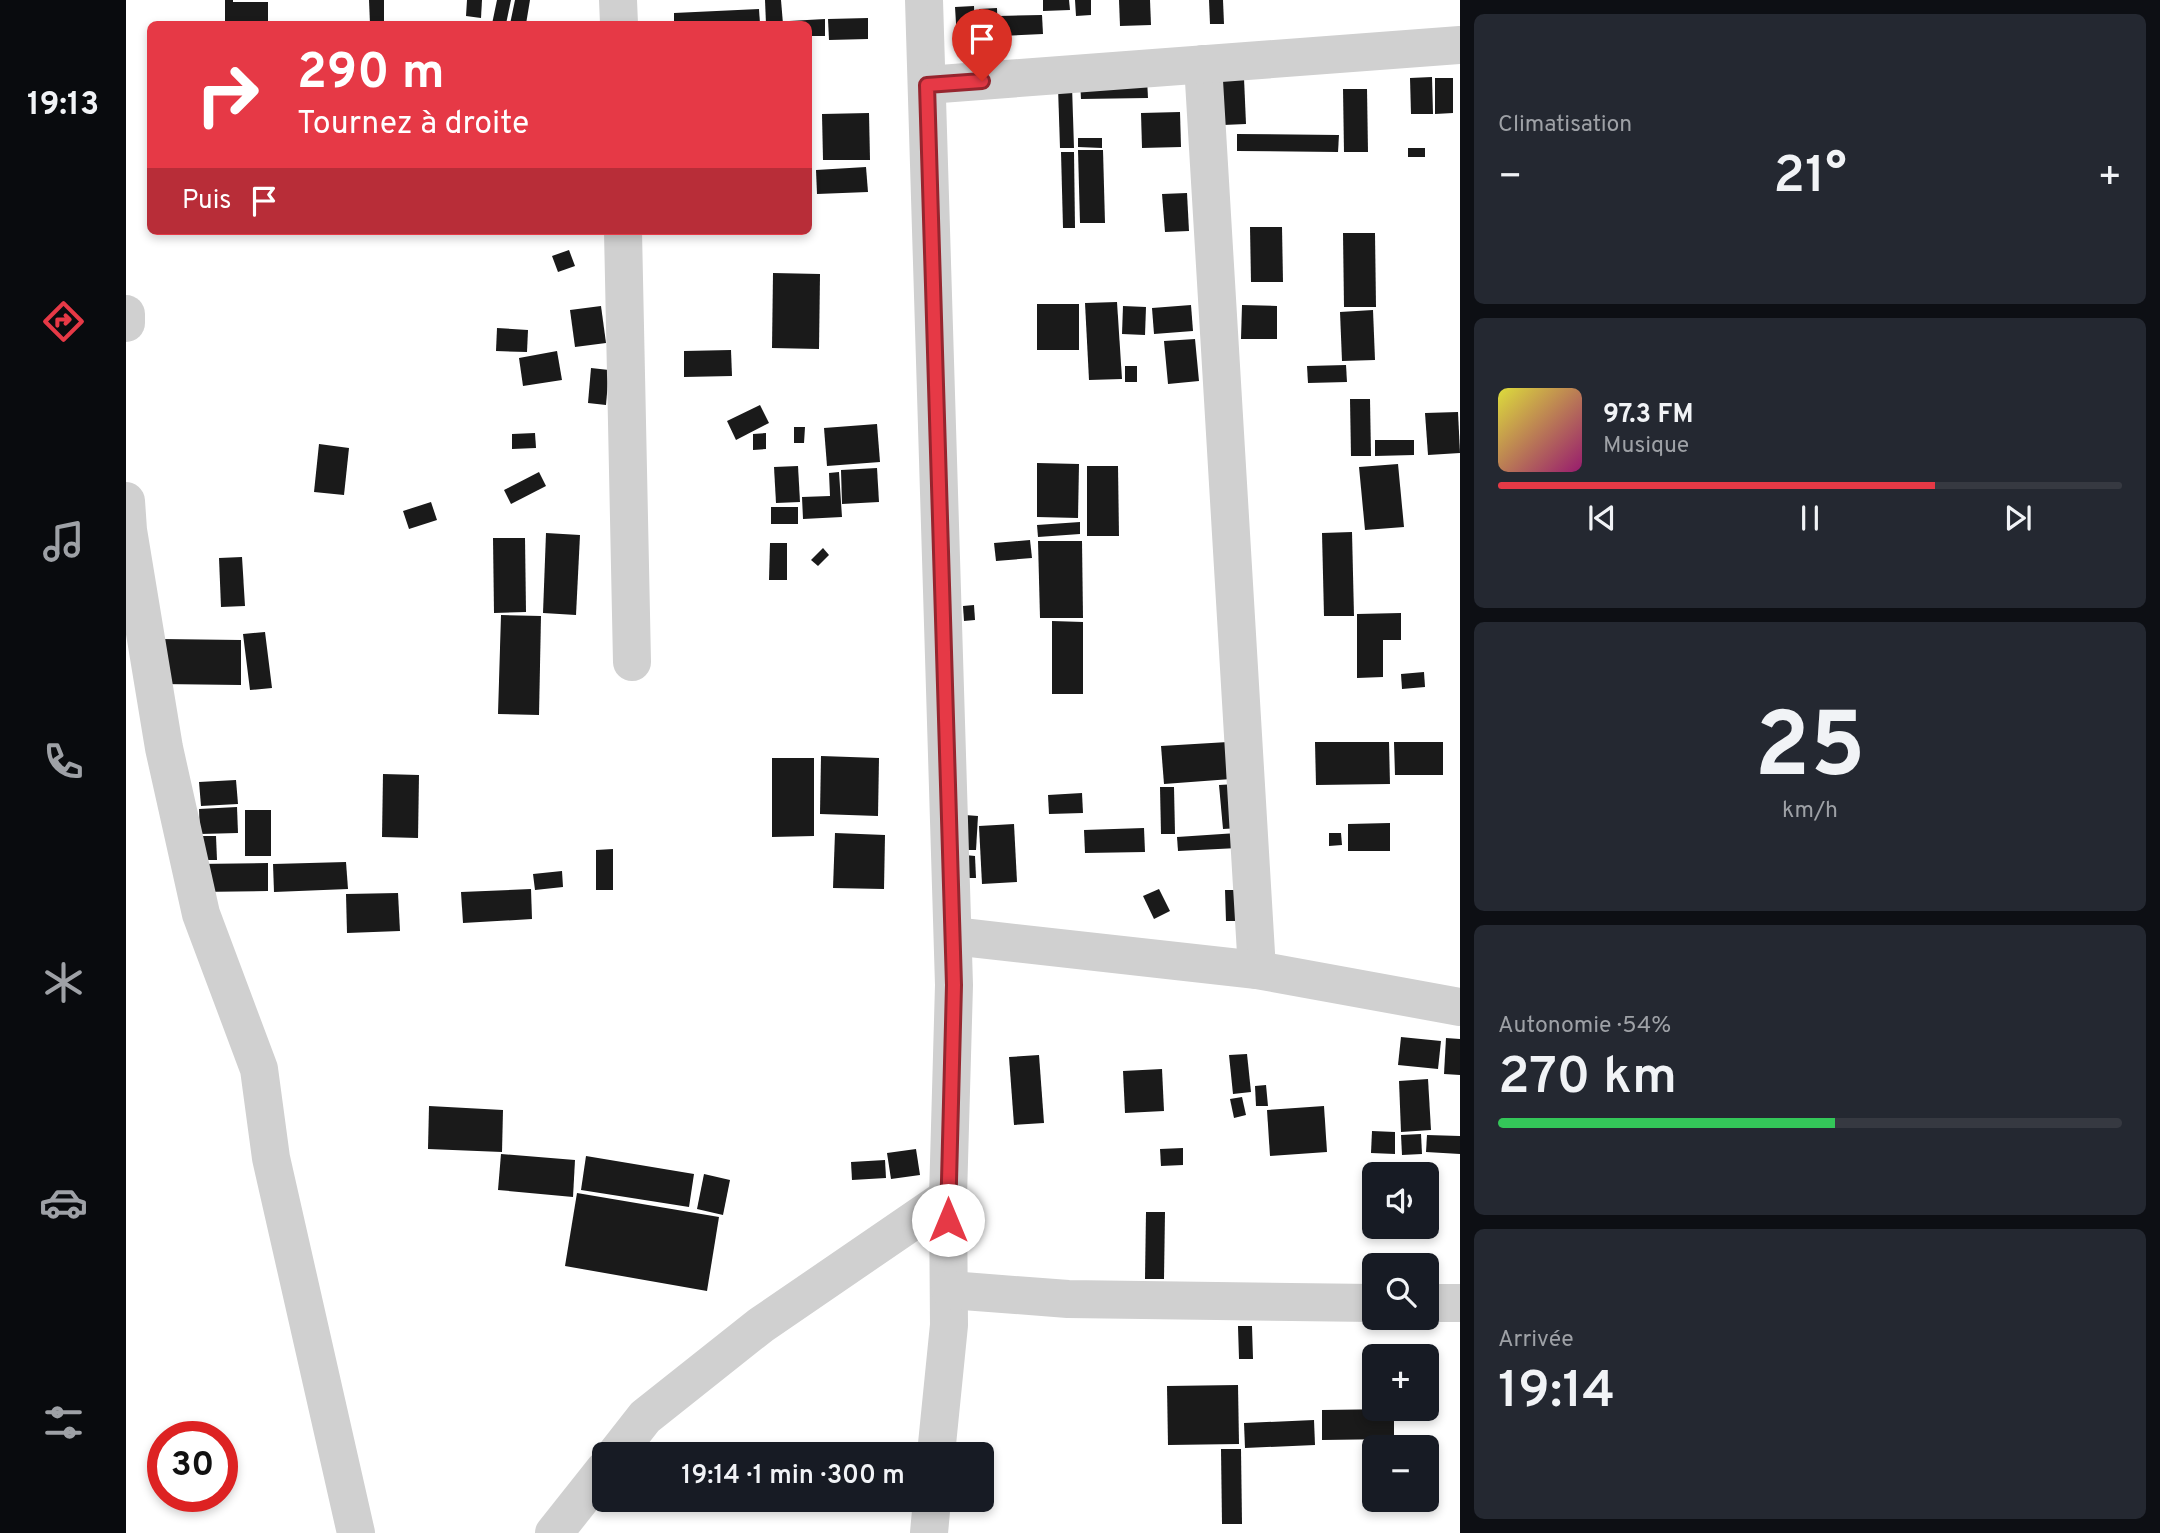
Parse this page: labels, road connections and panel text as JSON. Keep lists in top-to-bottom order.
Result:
{
  "page": {
    "tabs": "19:13",
    "tile": [
      "Climatisation",
      ["25", "km/h"],
      ["Autonomie · 54%", "270 km"],
      ["Arrivée", "19:14"]
    ],
    "turn": ["290 m", "Tournez à droite"],
    "heat": ["−", "21°", "+"],
    "then": "Puis",
    "song": ["97.3 FM", "Musique"],
    "map_buttons": ["+", "−"],
    "limit": "30",
    "trip": "19:14 · 1 min · 300 m"
  }
}
